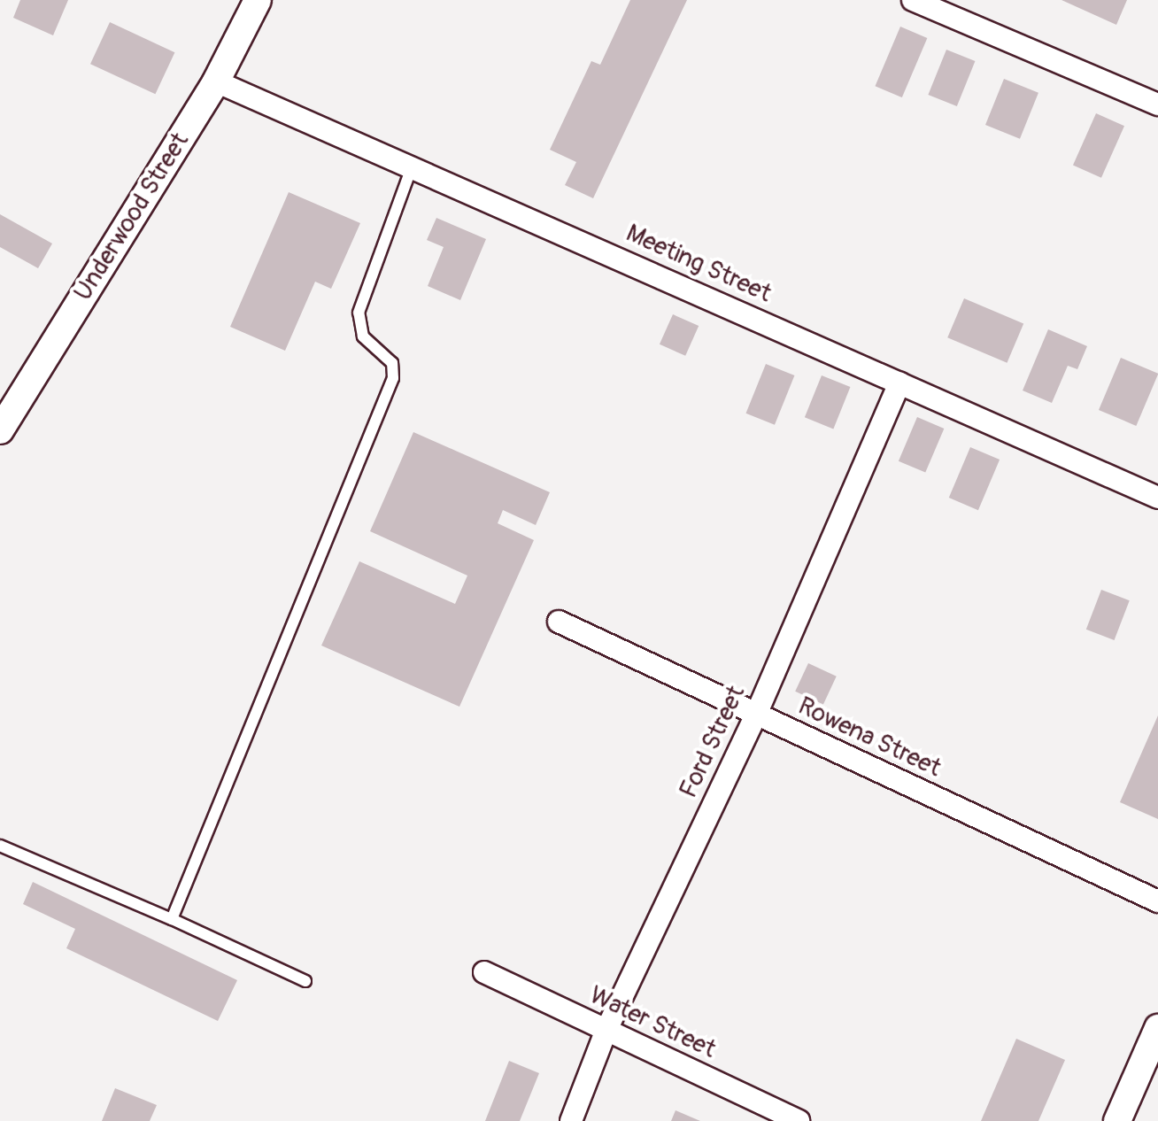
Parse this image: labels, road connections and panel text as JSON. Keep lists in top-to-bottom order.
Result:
{
  "streets": {
    "street": [
      "Underwood Street",
      "Meeting Street",
      "Rowena Street",
      "Ford Street",
      "Water Street"
    ]
  },
  "crossings": [
    ["Underwood Street", "Meeting Street"],
    ["Meeting Street", "Ford Street"],
    ["Rowena Street", "Ford Street"],
    ["Ford Street", "Water Street"]
  ]
}
